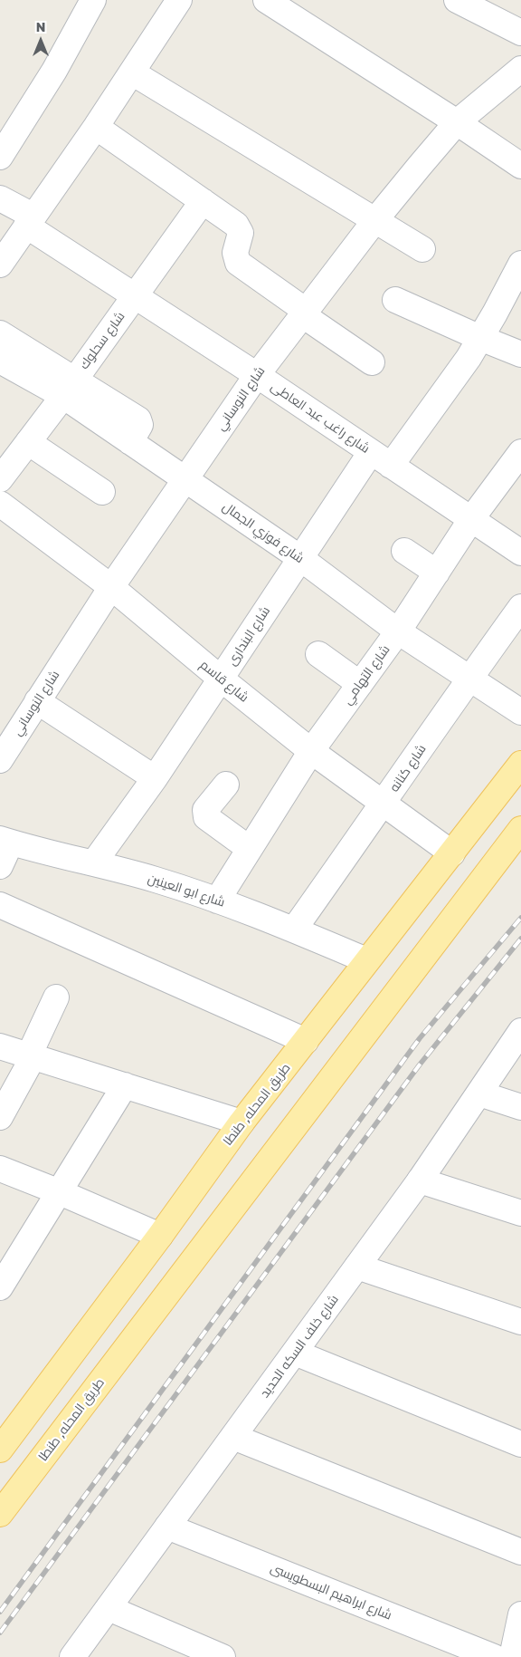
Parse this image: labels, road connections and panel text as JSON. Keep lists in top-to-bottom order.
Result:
{
  "streets": {
    "main road": ["طريق المحله, طنطا"],
    "street": [
      "شارع سحلوك",
      "شارع النوساني",
      "شارع راغب عبد العاطى",
      "شارع فوزي الجمال",
      "شارع البندارى",
      "شارع التهامي",
      "شارع قاسم",
      "شارع كنانه",
      "شارع ابو العينين",
      "شارع خلف السكه الحديد",
      "شارع ابراهيم البسطويسى"
    ]
  },
  "crossings": [
    ["شارع سحلوك", "شارع راغب عبد العاطى"],
    ["شارع سحلوك", "شارع فوزي الجمال"],
    ["شارع النوساني", "شارع راغب عبد العاطى"],
    ["شارع النوساني", "شارع فوزي الجمال"],
    ["شارع النوساني", "شارع قاسم"],
    ["شارع راغب عبد العاطى", "شارع البندارى"],
    ["شارع راغب عبد العاطى", "شارع التهامي"],
    ["شارع فوزي الجمال", "شارع البندارى"],
    ["شارع فوزي الجمال", "شارع التهامي"],
    ["شارع فوزي الجمال", "شارع كنانه"],
    ["شارع البندارى", "شارع قاسم"],
    ["شارع البندارى", "شارع ابو العينين"],
    ["شارع التهامي", "شارع قاسم"],
    ["شارع التهامي", "شارع ابو العينين"],
    ["شارع قاسم", "شارع كنانه"],
    ["شارع قاسم", "طريق المحله, طنطا"],
    ["شارع كنانه", "شارع ابو العينين"],
    ["شارع ابو العينين", "طريق المحله, طنطا"],
    ["شارع خلف السكه الحديد", "شارع ابراهيم البسطويسى"]
  ],
  "north": "top"
}
